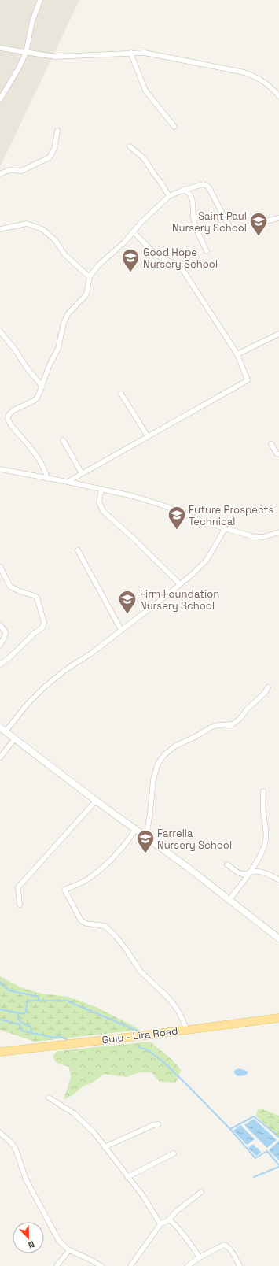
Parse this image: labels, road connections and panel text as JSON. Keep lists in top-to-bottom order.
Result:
{
  "streets": {
    "main road": ["Gulu - Lira Road"]
  },
  "places": {
    "school or university": [
      "Saint Paul Nursery School",
      "Good Hope Nursery School",
      "Future Prospects Technical",
      "Firm Foundation Nursery School",
      "Farrella Nursery School"
    ]
  },
  "north": "bottom right"
}
